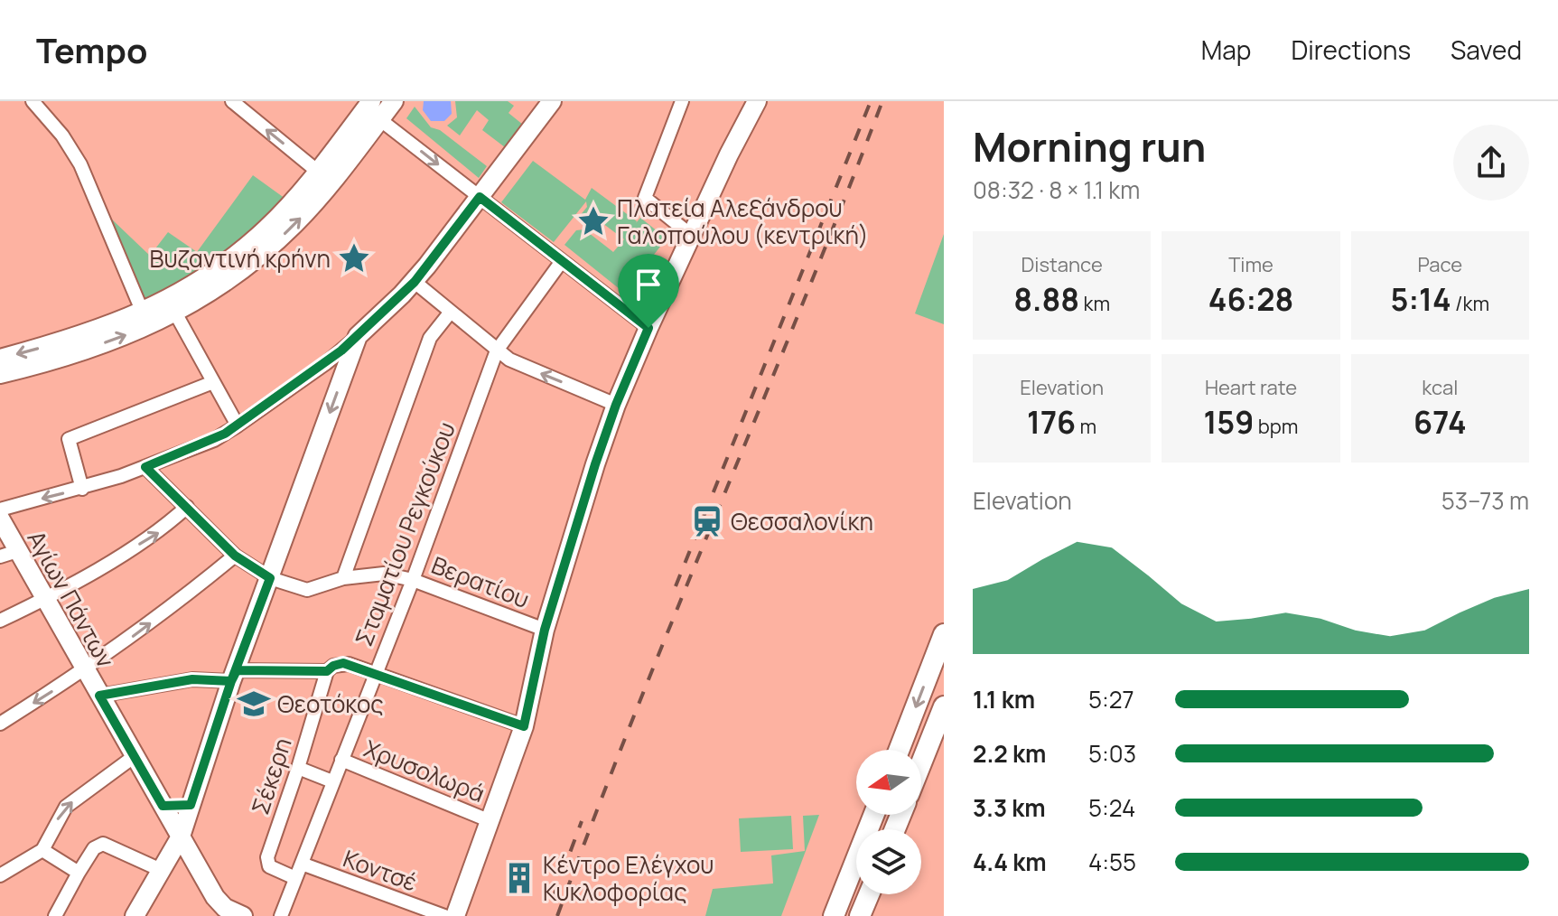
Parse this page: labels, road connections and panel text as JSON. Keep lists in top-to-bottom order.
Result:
{
  "streets": {
    "street": [
      "Σταματίου Ρεγκούκου",
      "Βερατίου",
      "Αγίων Πάντων",
      "Χρυσολωρά",
      "Σέκερη",
      "Κοντσέ"
    ]
  },
  "crossings": [
    ["Σταματίου Ρεγκούκου", "Βερατίου"],
    ["Σταματίου Ρεγκούκου", "Χρυσολωρά"],
    ["Σταματίου Ρεγκούκου", "Σέκερη"],
    ["Σταματίου Ρεγκούκου", "Κοντσέ"]
  ],
  "places": {
    "place": ["Πλατεία Αλεξάνδρου Γαλοπούλου (κεντρική)", "Βυζαντινή κρήνη"],
    "station": ["Θεσσαλονίκη"],
    "school or university": ["Θεοτόκος"],
    "building": ["Κέντρο Ελέγχου Κυκλοφορίας"]
  },
  "north": "left",
  "page": {
    "header": "Tempo",
    "nav": ["Map", "Directions", "Saved"],
    "heading": ["Morning run", "08:32 · 8 × 1.1 km"],
    "stats": [
      ["Distance", "8.88 km"],
      ["Time", "46:28"],
      ["Pace", "5:14 /km"],
      ["Elevation", "176 m"],
      ["Heart rate", "159 bpm"],
      ["kcal", "674"]
    ],
    "chart": ["Elevation", "53–73 m"],
    "list": [
      {
        "name": "1.1 km",
        "note": "5:27"
      },
      {
        "name": "2.2 km",
        "note": "5:03"
      },
      {
        "name": "3.3 km",
        "note": "5:24"
      },
      {
        "name": "4.4 km",
        "note": "4:55"
      }
    ]
  }
}
